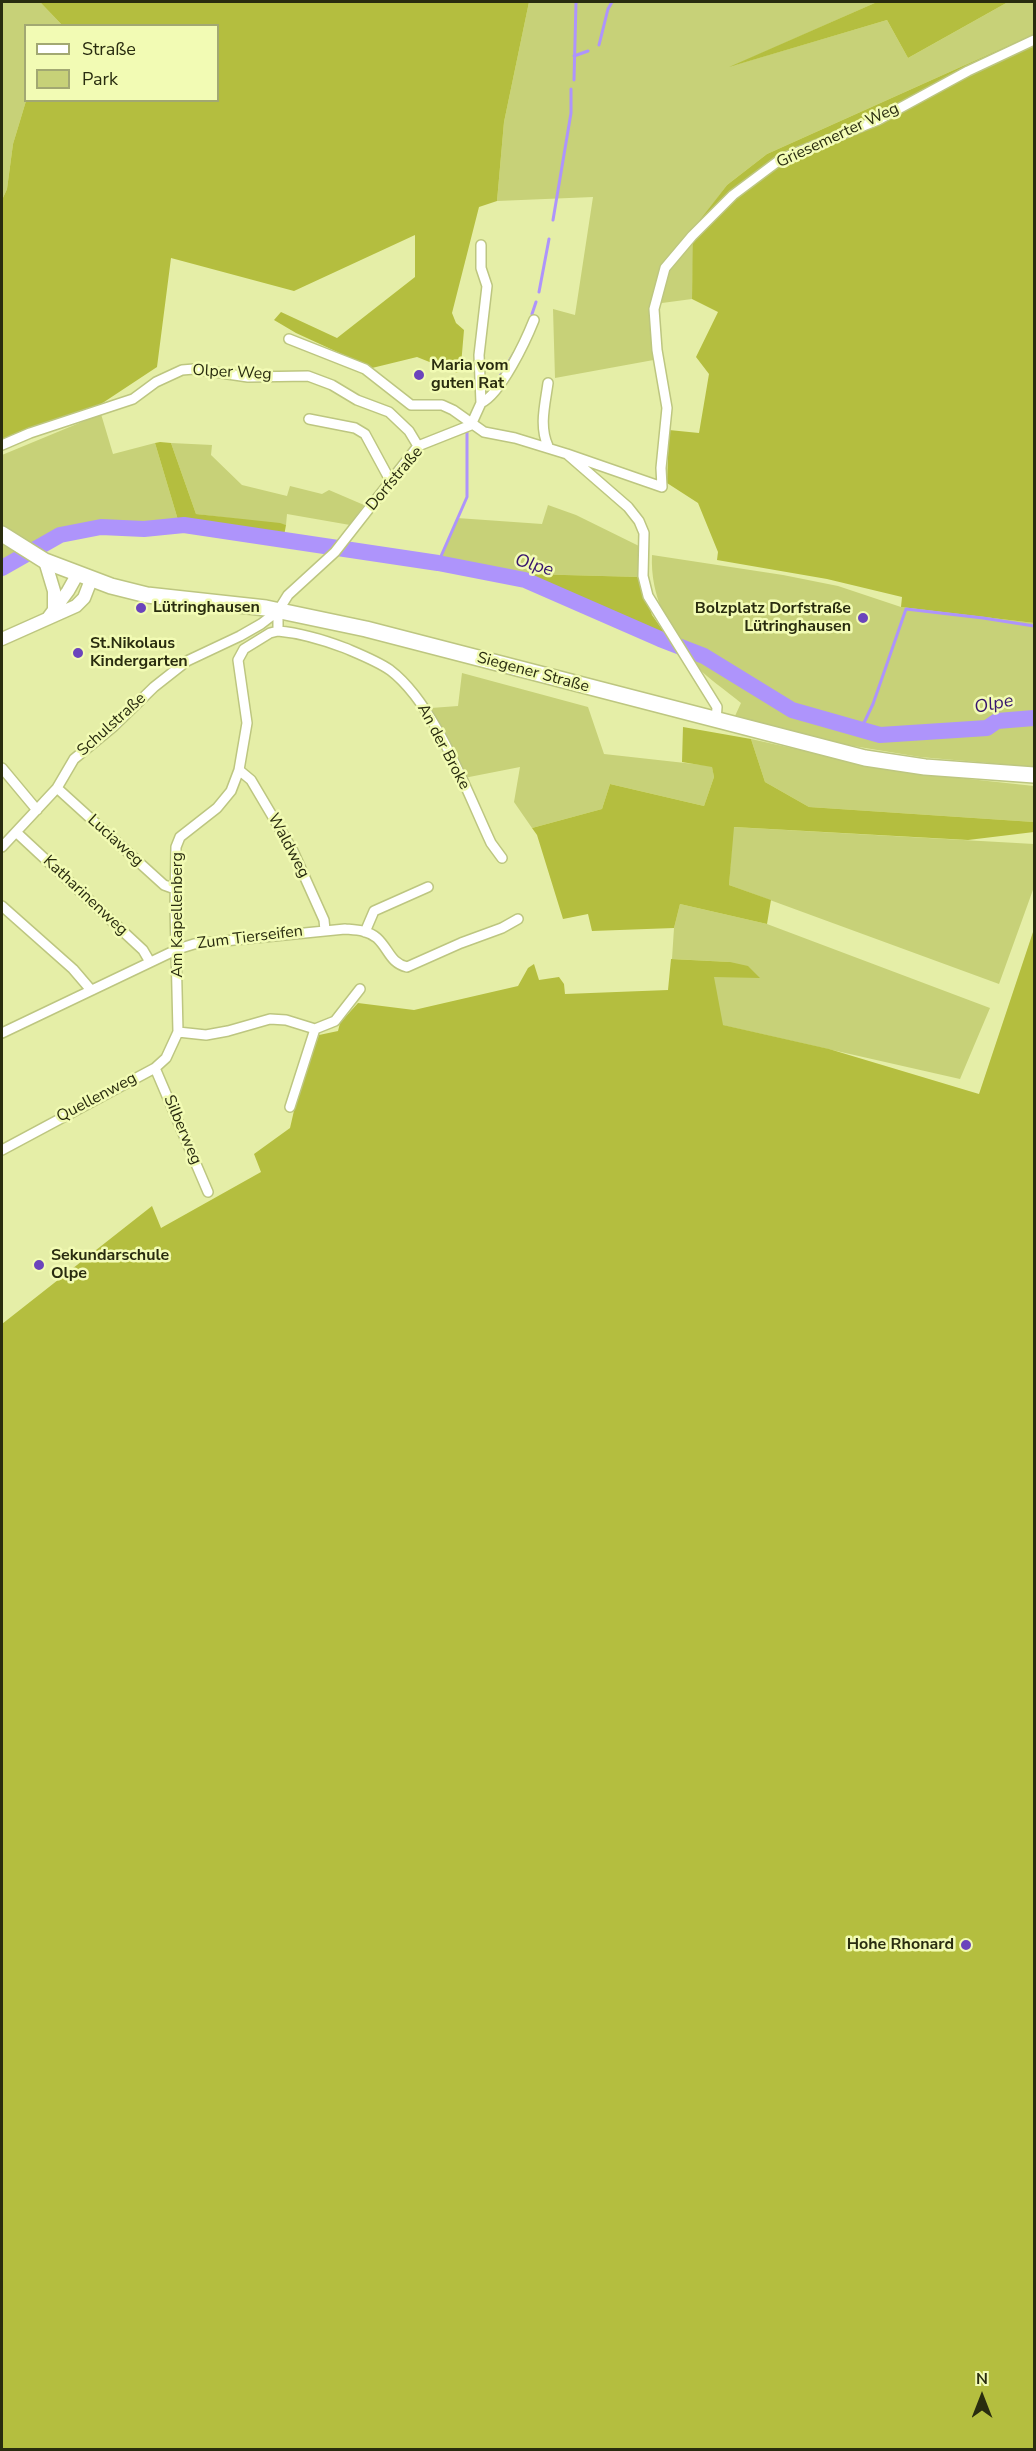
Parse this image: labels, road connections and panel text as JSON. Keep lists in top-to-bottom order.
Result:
{
  "streets": {
    "main road": ["Siegener Straße"],
    "street": [
      "Griesemerter Weg",
      "Olper Weg",
      "Dorfstraße",
      "Schulstraße",
      "An der Broke",
      "Luciaweg",
      "Waldweg",
      "Katharinenweg",
      "Am Kapellenberg",
      "Zum Tierseifen",
      "Quellenweg",
      "Silberweg"
    ]
  },
  "crossings": [
    ["Olper Weg", "Dorfstraße"],
    ["Dorfstraße", "Siegener Straße"],
    ["Dorfstraße", "Schulstraße"],
    ["Siegener Straße", "Schulstraße"],
    ["Schulstraße", "Luciaweg"],
    ["Schulstraße", "Katharinenweg"],
    ["An der Broke", "Am Kapellenberg"],
    ["Luciaweg", "Am Kapellenberg"],
    ["Waldweg", "Am Kapellenberg"],
    ["Waldweg", "Zum Tierseifen"],
    ["Katharinenweg", "Zum Tierseifen"],
    ["Am Kapellenberg", "Zum Tierseifen"],
    ["Am Kapellenberg", "Quellenweg"],
    ["Quellenweg", "Silberweg"]
  ],
  "water": ["Olpe"],
  "places": [
    "Maria vom guten Rat",
    "Lütringhausen",
    "Bolzplatz Dorfstraße Lütringhausen",
    "St.Nikolaus Kindergarten",
    "Sekundarschule Olpe",
    "Hohe Rhonard"
  ],
  "legend": ["Straße", "Park"],
  "north": "top"
}
